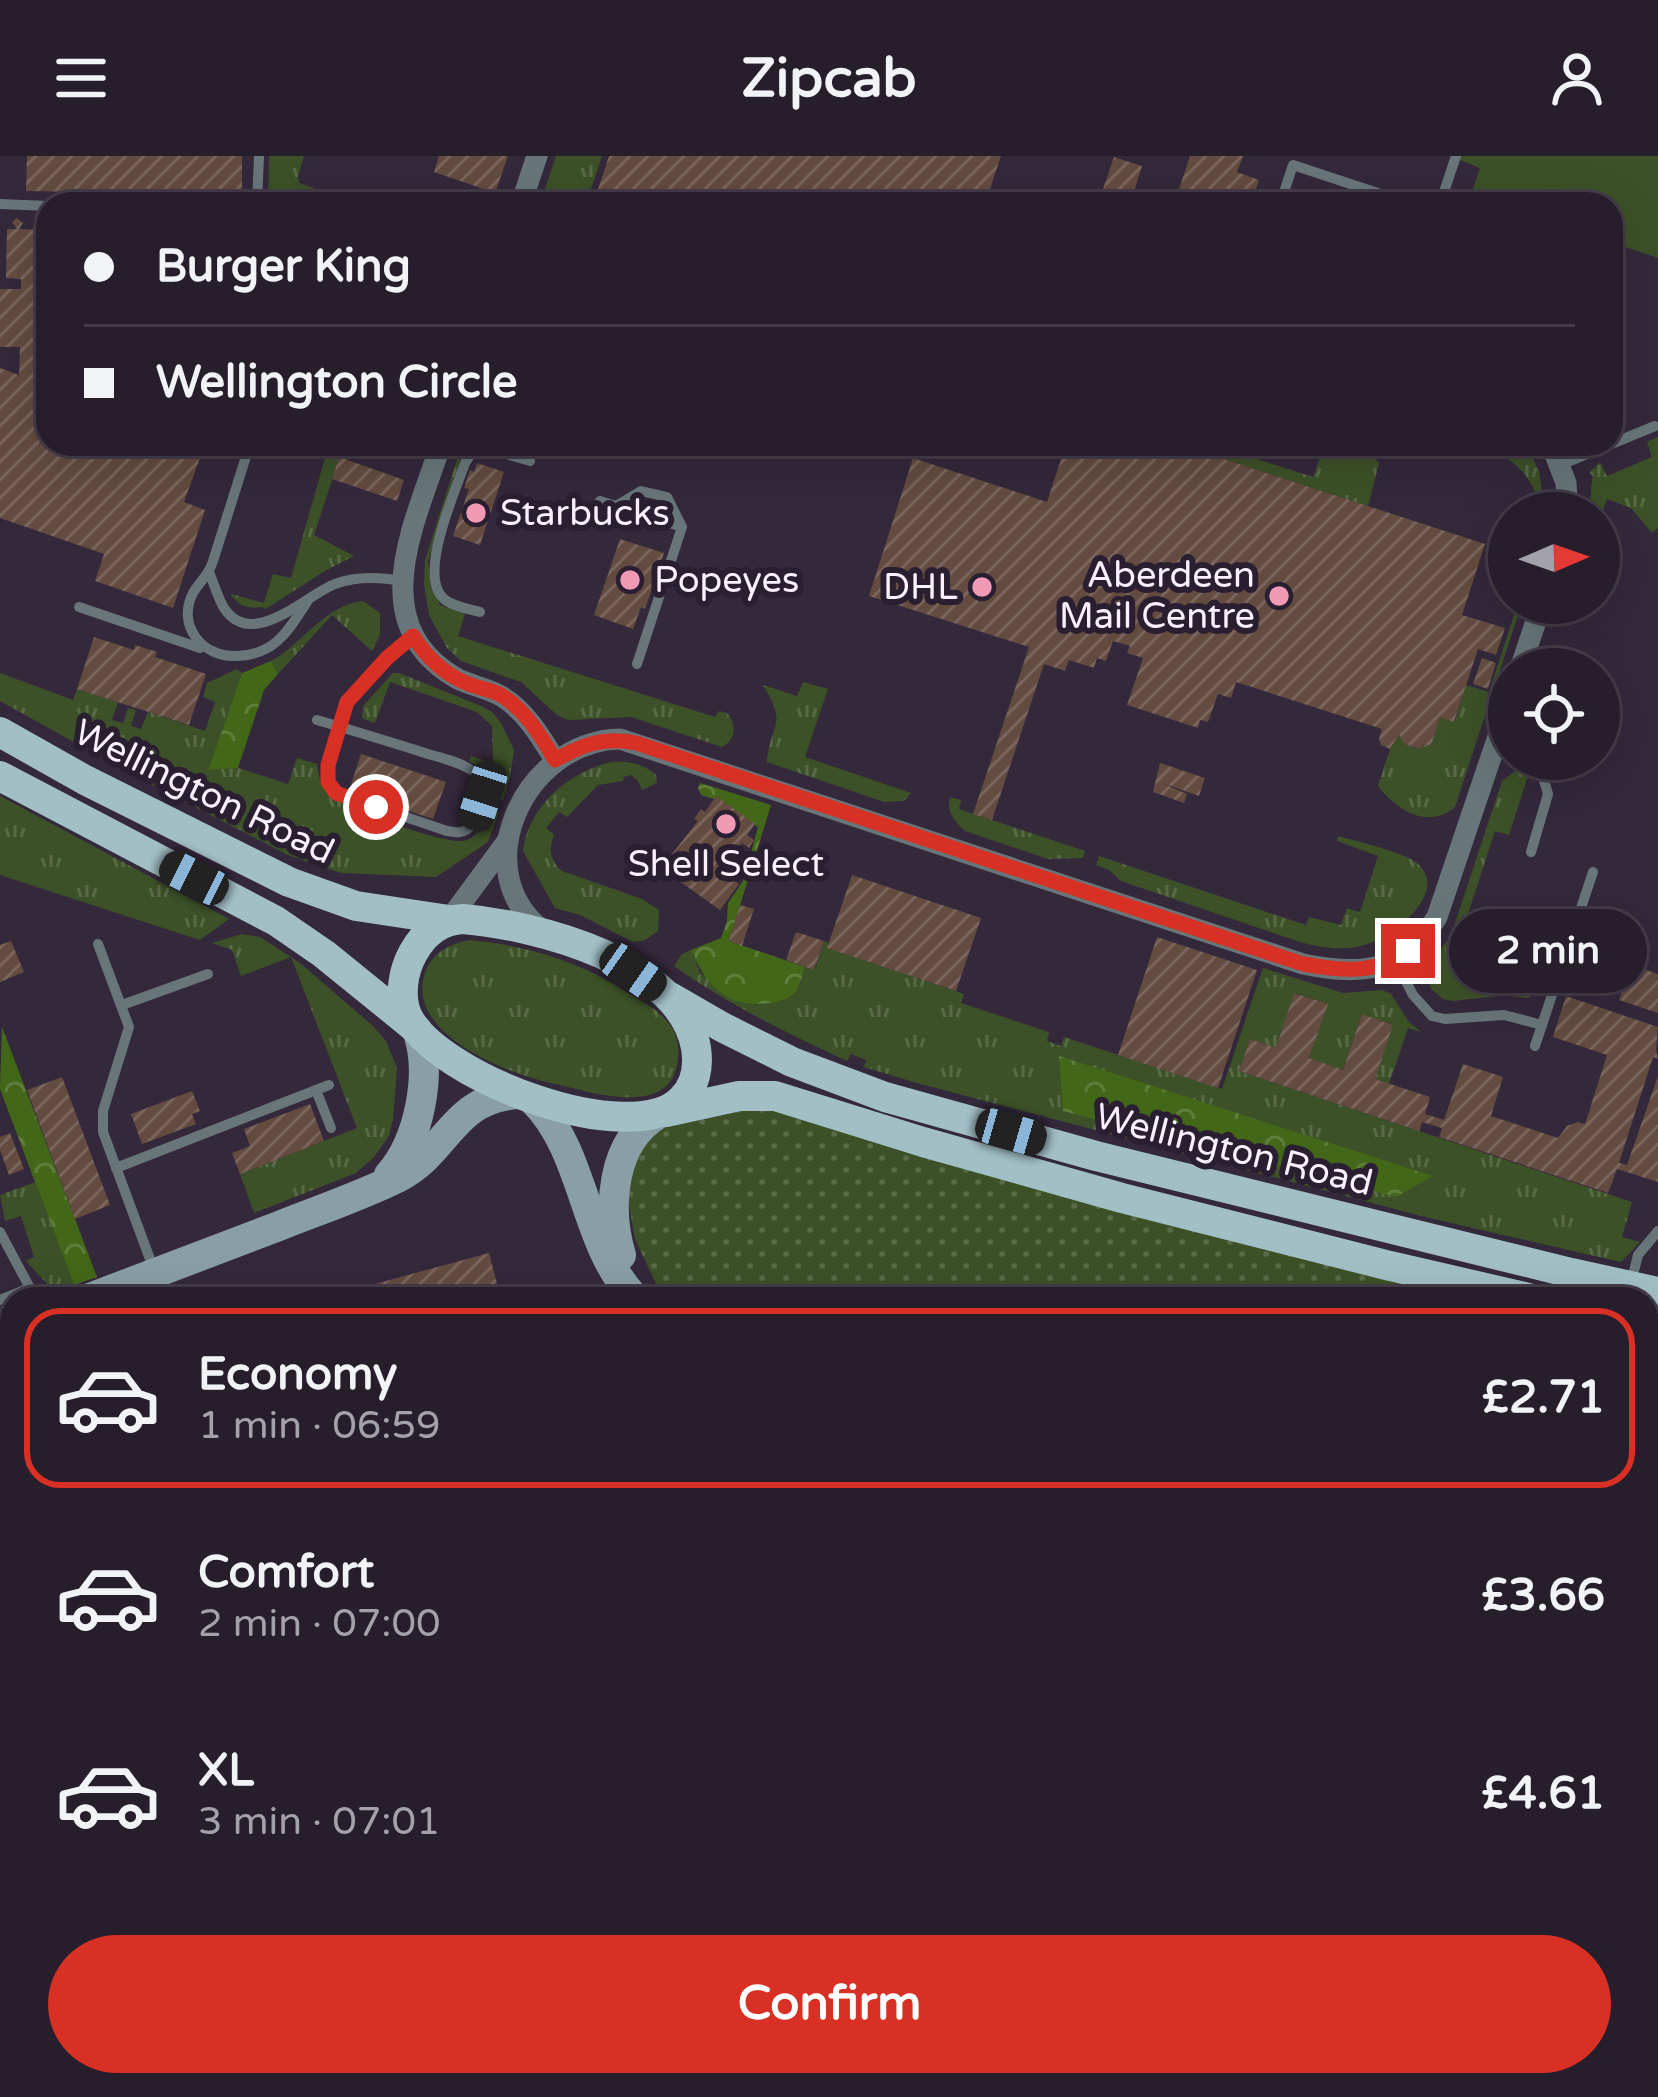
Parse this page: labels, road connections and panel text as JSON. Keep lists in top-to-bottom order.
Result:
{
  "streets": {
    "main road": ["Wellington Road"]
  },
  "places": [
    "Starbucks",
    "Popeyes",
    "DHL",
    "Aberdeen Mail Centre",
    "Shell Select"
  ],
  "north": "right",
  "page": {
    "header": "Zipcab",
    "banner": ["Burger King", "Wellington Circle"],
    "bubble": "2 min",
    "list": [
      {
        "name": "Economy",
        "note": "1 min · 06:59",
        "value": "£2.71"
      },
      {
        "name": "Comfort",
        "note": "2 min · 07:00",
        "value": "£3.66"
      },
      {
        "name": "XL",
        "note": "3 min · 07:01",
        "value": "£4.61"
      }
    ],
    "buttons": "Confirm"
  }
}
